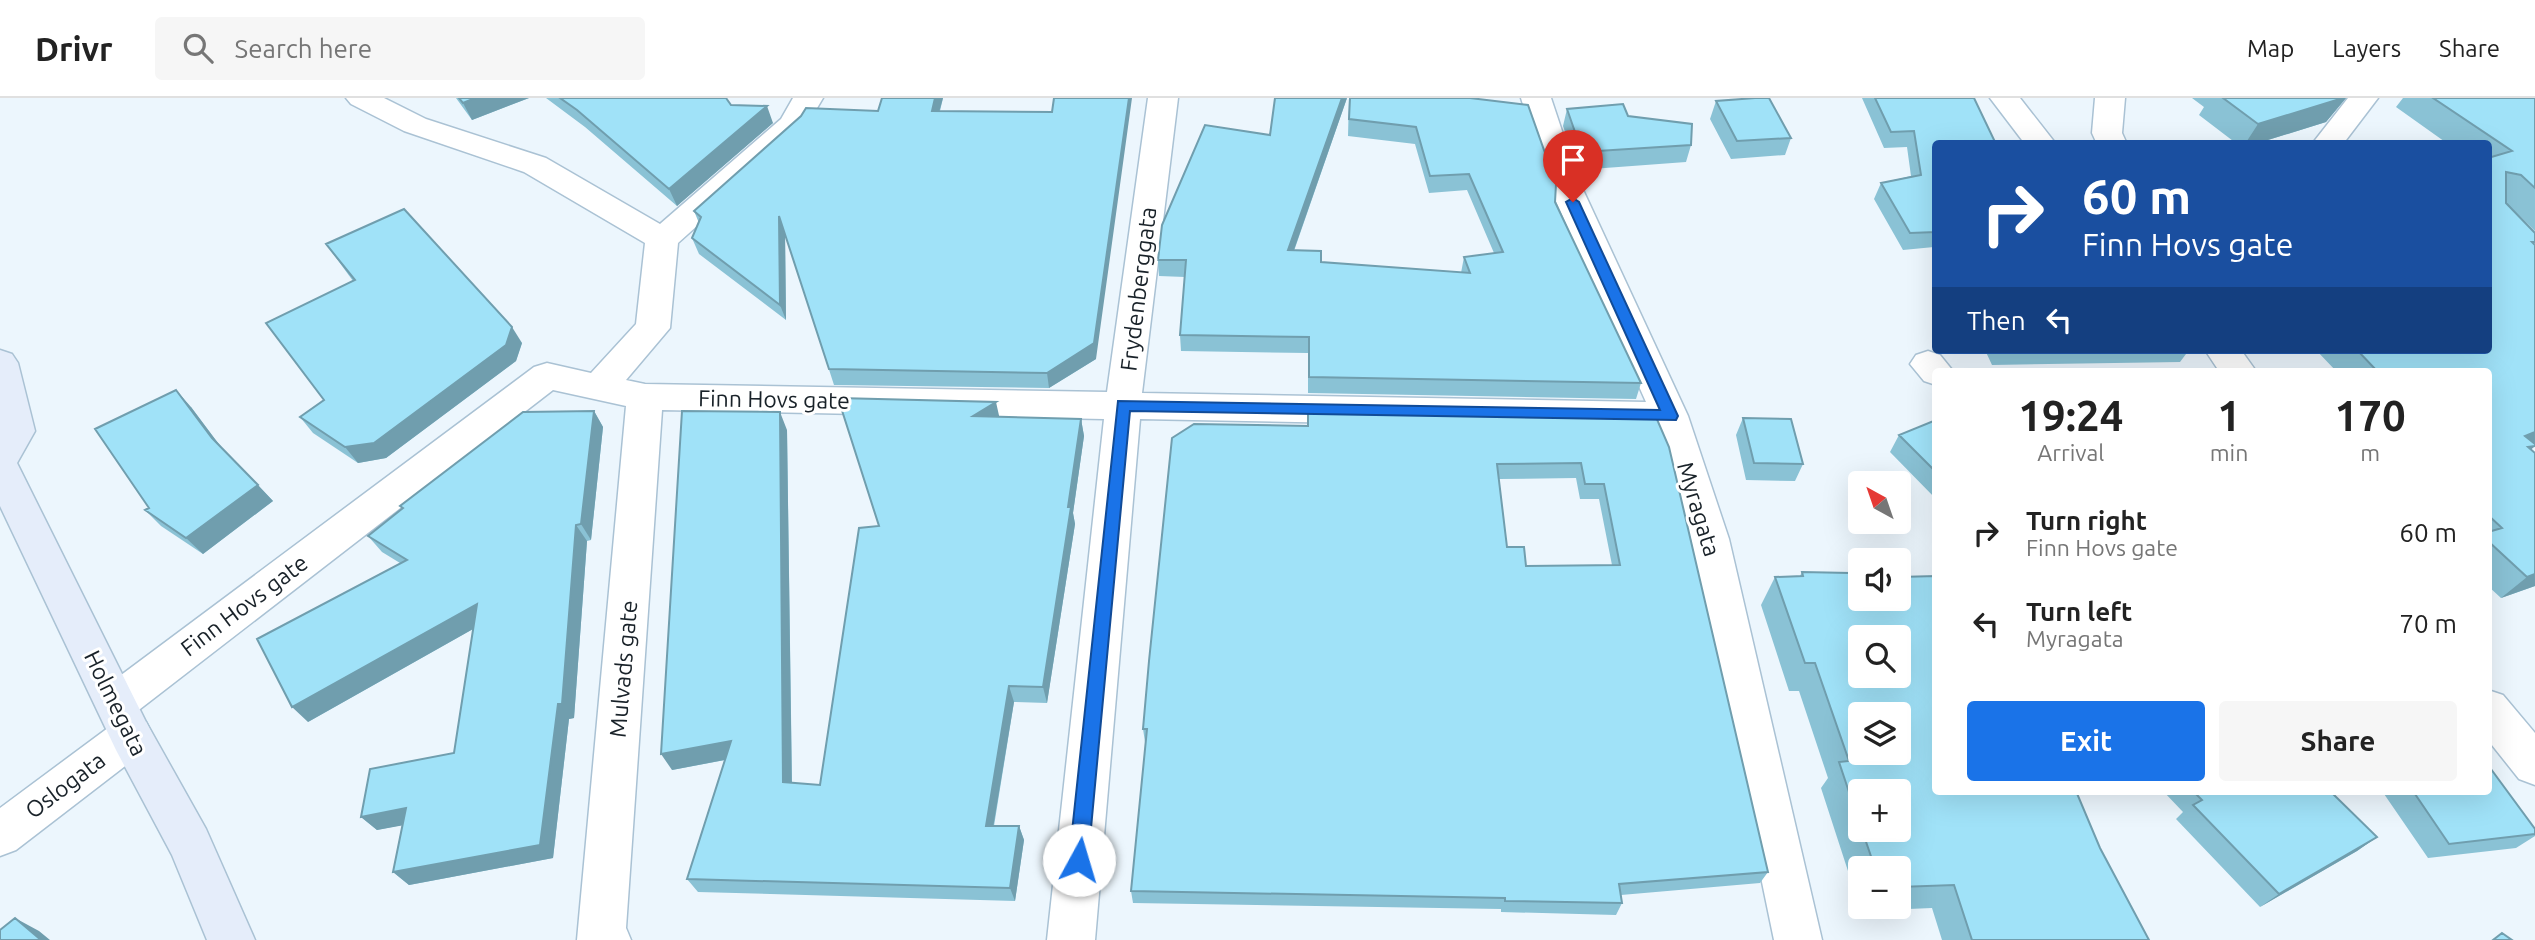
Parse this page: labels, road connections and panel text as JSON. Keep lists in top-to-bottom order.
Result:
{
  "streets": {
    "street": [
      "Frydenberggata",
      "Finn Hovs gate",
      "Myragata",
      "Mulvads gate",
      "Holmegata",
      "Oslogata"
    ]
  },
  "crossings": [
    ["Frydenberggata", "Finn Hovs gate"],
    ["Finn Hovs gate", "Myragata"],
    ["Finn Hovs gate", "Mulvads gate"],
    ["Finn Hovs gate", "Holmegata"],
    ["Finn Hovs gate", "Oslogata"],
    ["Holmegata", "Oslogata"]
  ],
  "north": "top left",
  "page": {
    "header": "Drivr",
    "search": "Search here",
    "nav": ["Map", "Layers", "Share"],
    "turn": ["60 m", "Finn Hovs gate"],
    "then": "Then",
    "eta": [
      "19:24",
      "Arrival",
      "1",
      "min",
      "170",
      "m"
    ],
    "map_buttons": ["+", "−"],
    "list": [
      {
        "name": "Turn right",
        "note": "Finn Hovs gate",
        "value": "60 m"
      },
      {
        "name": "Turn left",
        "note": "Myragata",
        "value": "70 m"
      }
    ],
    "buttons": ["Exit", "Share"]
  }
}
